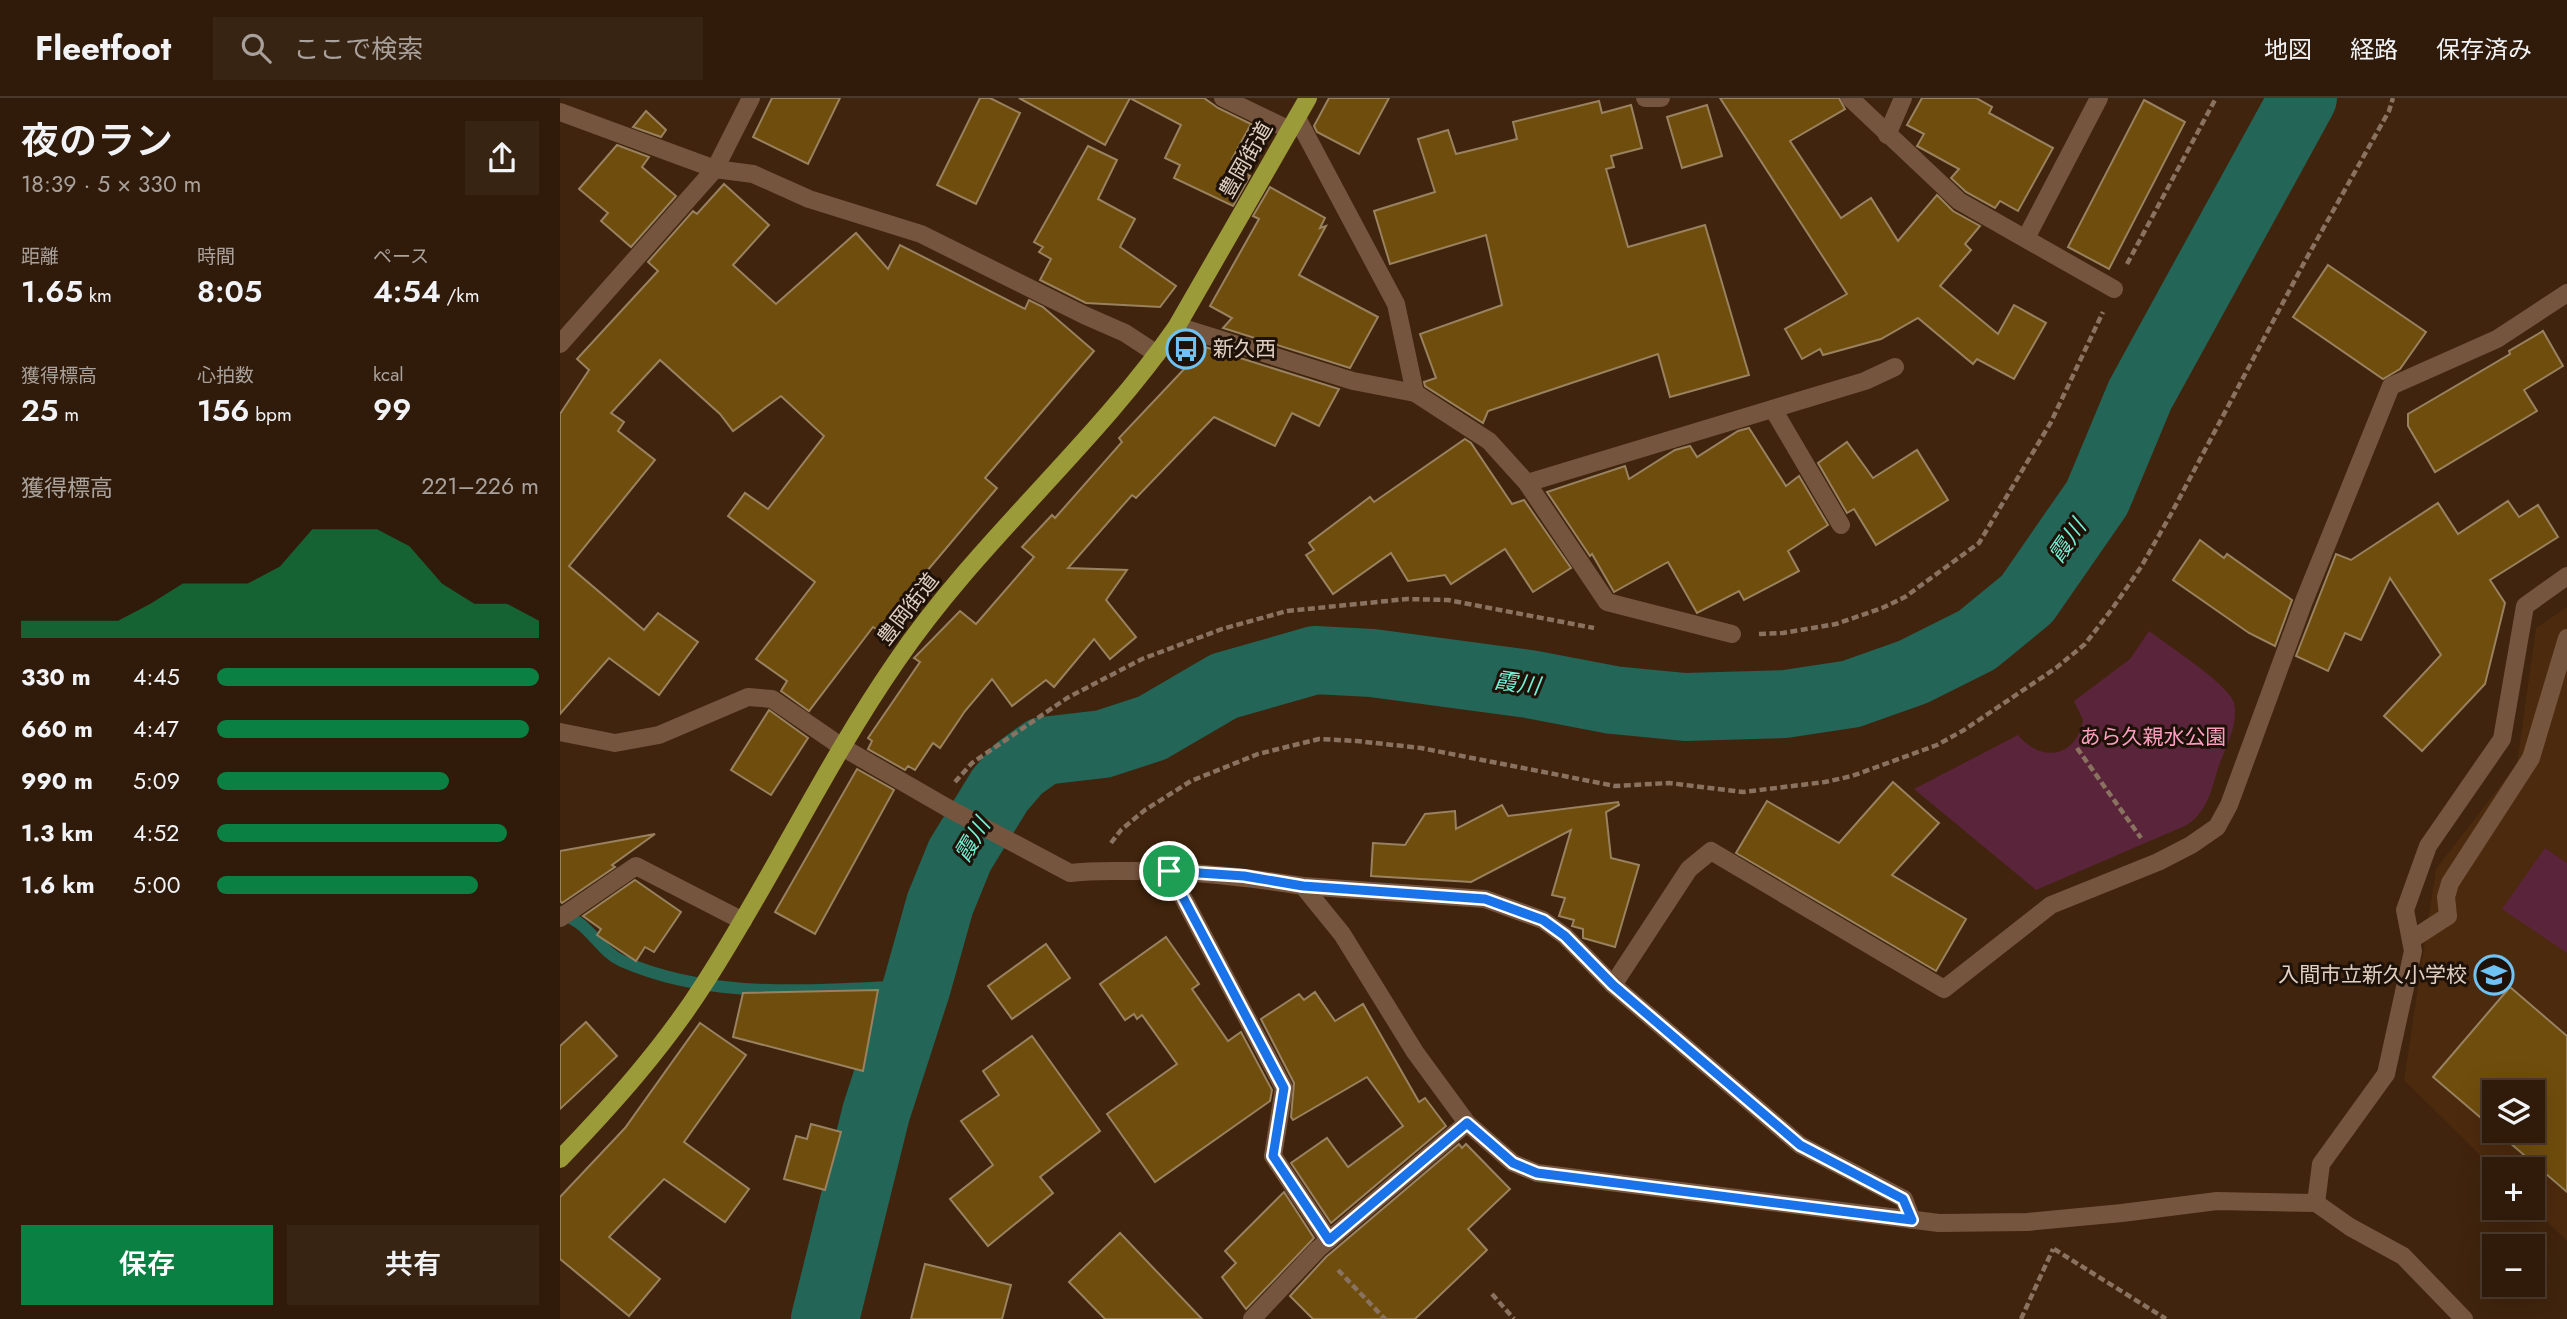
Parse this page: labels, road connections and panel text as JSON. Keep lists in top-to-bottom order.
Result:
{
  "streets": {
    "main road": ["豊岡街道"]
  },
  "water": ["霞川"],
  "parks": ["あら久親水公園"],
  "places": {
    "bus stop": ["新久西"],
    "school or university": ["入間市立新久小学校"]
  },
  "page": {
    "header": "Fleetfoot",
    "search": "ここで検索",
    "nav": ["地図", "経路", "保存済み"],
    "heading": ["夜のラン", "18:39 · 5 × 330 m"],
    "stats": [
      ["距離", "1.65 km"],
      ["時間", "8:05"],
      ["ペース", "4:54 /km"],
      ["獲得標高", "25 m"],
      ["心拍数", "156 bpm"],
      ["kcal", "99"]
    ],
    "chart": ["獲得標高", "221–226 m"],
    "list": [
      {
        "name": "330 m",
        "note": "4:45"
      },
      {
        "name": "660 m",
        "note": "4:47"
      },
      {
        "name": "990 m",
        "note": "5:09"
      },
      {
        "name": "1.3 km",
        "note": "4:52"
      },
      {
        "name": "1.6 km",
        "note": "5:00"
      }
    ],
    "map_buttons": ["+", "−"],
    "buttons": ["保存", "共有"]
  }
}
